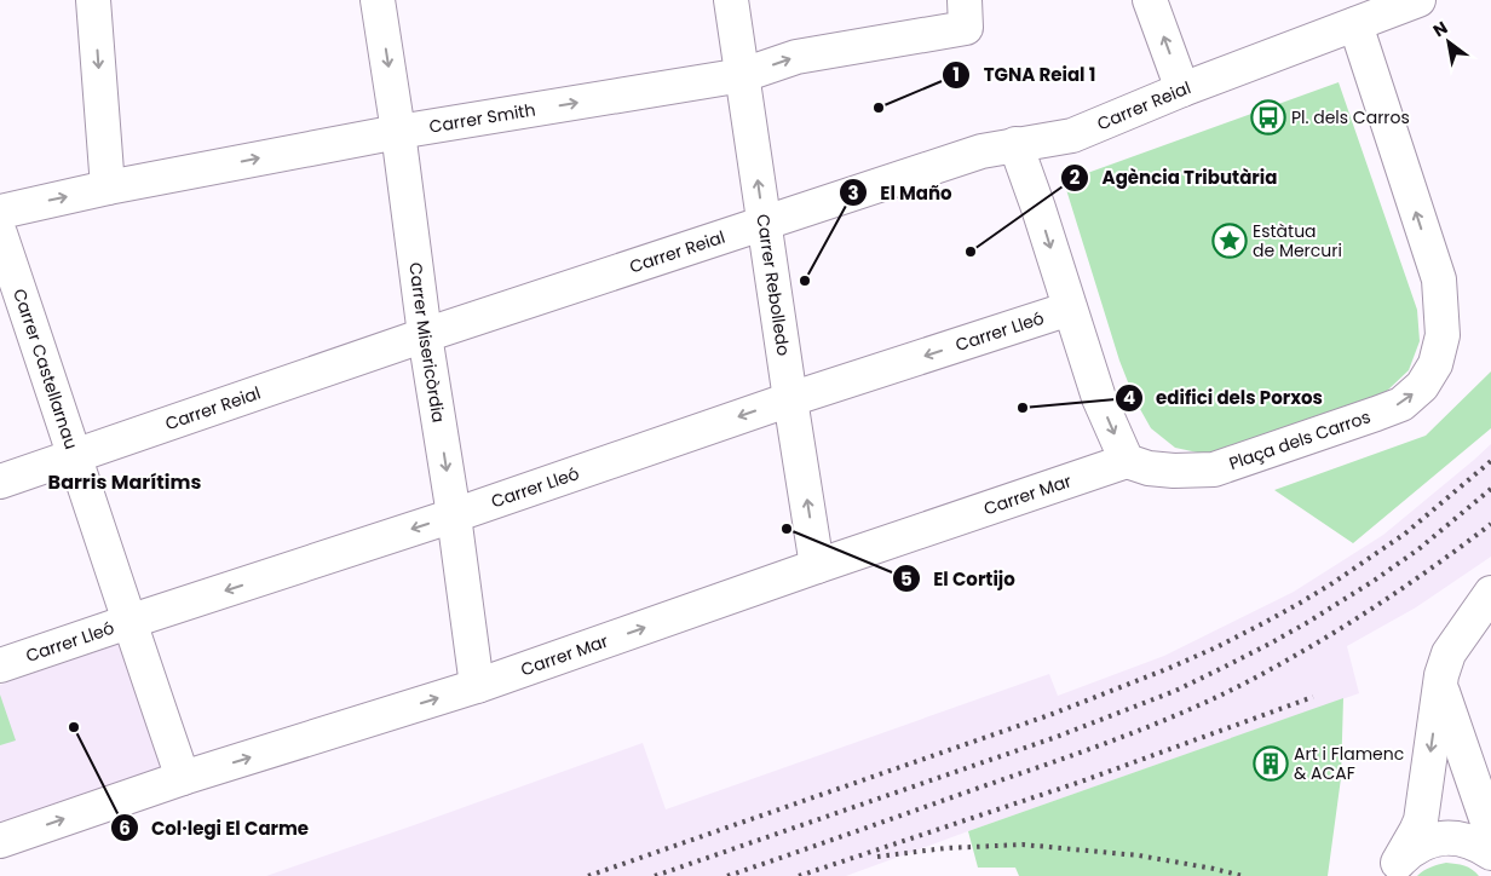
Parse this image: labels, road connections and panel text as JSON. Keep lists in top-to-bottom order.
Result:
{
  "streets": {
    "street": [
      "Carrer Reial",
      "Carrer Smith",
      "Carrer Rebolledo",
      "Carrer Lleó",
      "Carrer Misericòrdia",
      "Carrer Castellarnau",
      "Plaça dels Carros",
      "Carrer Mar"
    ]
  },
  "crossings": [
    ["Carrer Reial", "Carrer Rebolledo"],
    ["Carrer Reial", "Carrer Misericòrdia"],
    ["Carrer Reial", "Carrer Castellarnau"],
    ["Carrer Reial", "Plaça dels Carros"],
    ["Carrer Smith", "Carrer Rebolledo"],
    ["Carrer Smith", "Carrer Misericòrdia"],
    ["Carrer Rebolledo", "Carrer Lleó"],
    ["Carrer Rebolledo", "Carrer Mar"],
    ["Carrer Lleó", "Carrer Misericòrdia"],
    ["Carrer Lleó", "Carrer Castellarnau"],
    ["Carrer Misericòrdia", "Carrer Mar"],
    ["Carrer Castellarnau", "Carrer Mar"],
    ["Plaça dels Carros", "Carrer Mar"]
  ],
  "one_way": [
    "Carrer Smith",
    "Carrer Rebolledo",
    "Carrer Lleó",
    "Carrer Mar"
  ],
  "districts": ["Barris Marítims"],
  "places": {
    "other": [
      "TGNA Reial 1",
      "Agència Tributària",
      "El Maño",
      "edifici dels Porxos",
      "El Cortijo",
      "Col·legi El Carme"
    ],
    "bus stop": ["Pl. dels Carros"],
    "place": ["Estàtua de Mercuri"],
    "building": ["Art i Flamenc & ACAF"]
  },
  "north": "top left"
}
